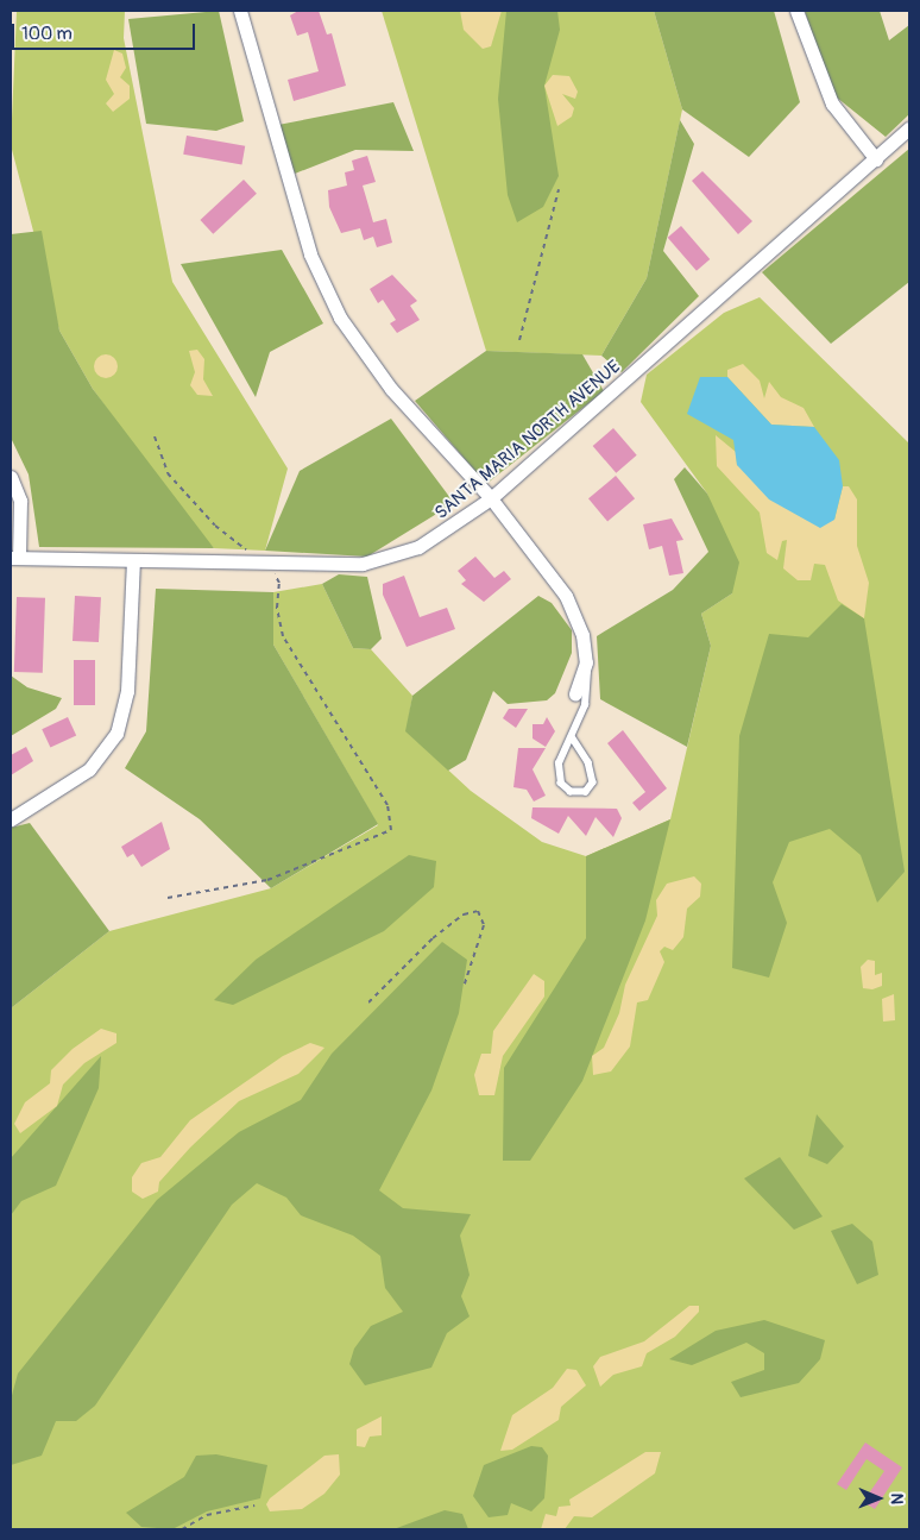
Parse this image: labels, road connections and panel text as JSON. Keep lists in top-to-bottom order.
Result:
{
  "streets": {
    "street": ["SANTA MARIA NORTH AVENUE"]
  },
  "scale_bar": "100 m",
  "north": "right"
}
